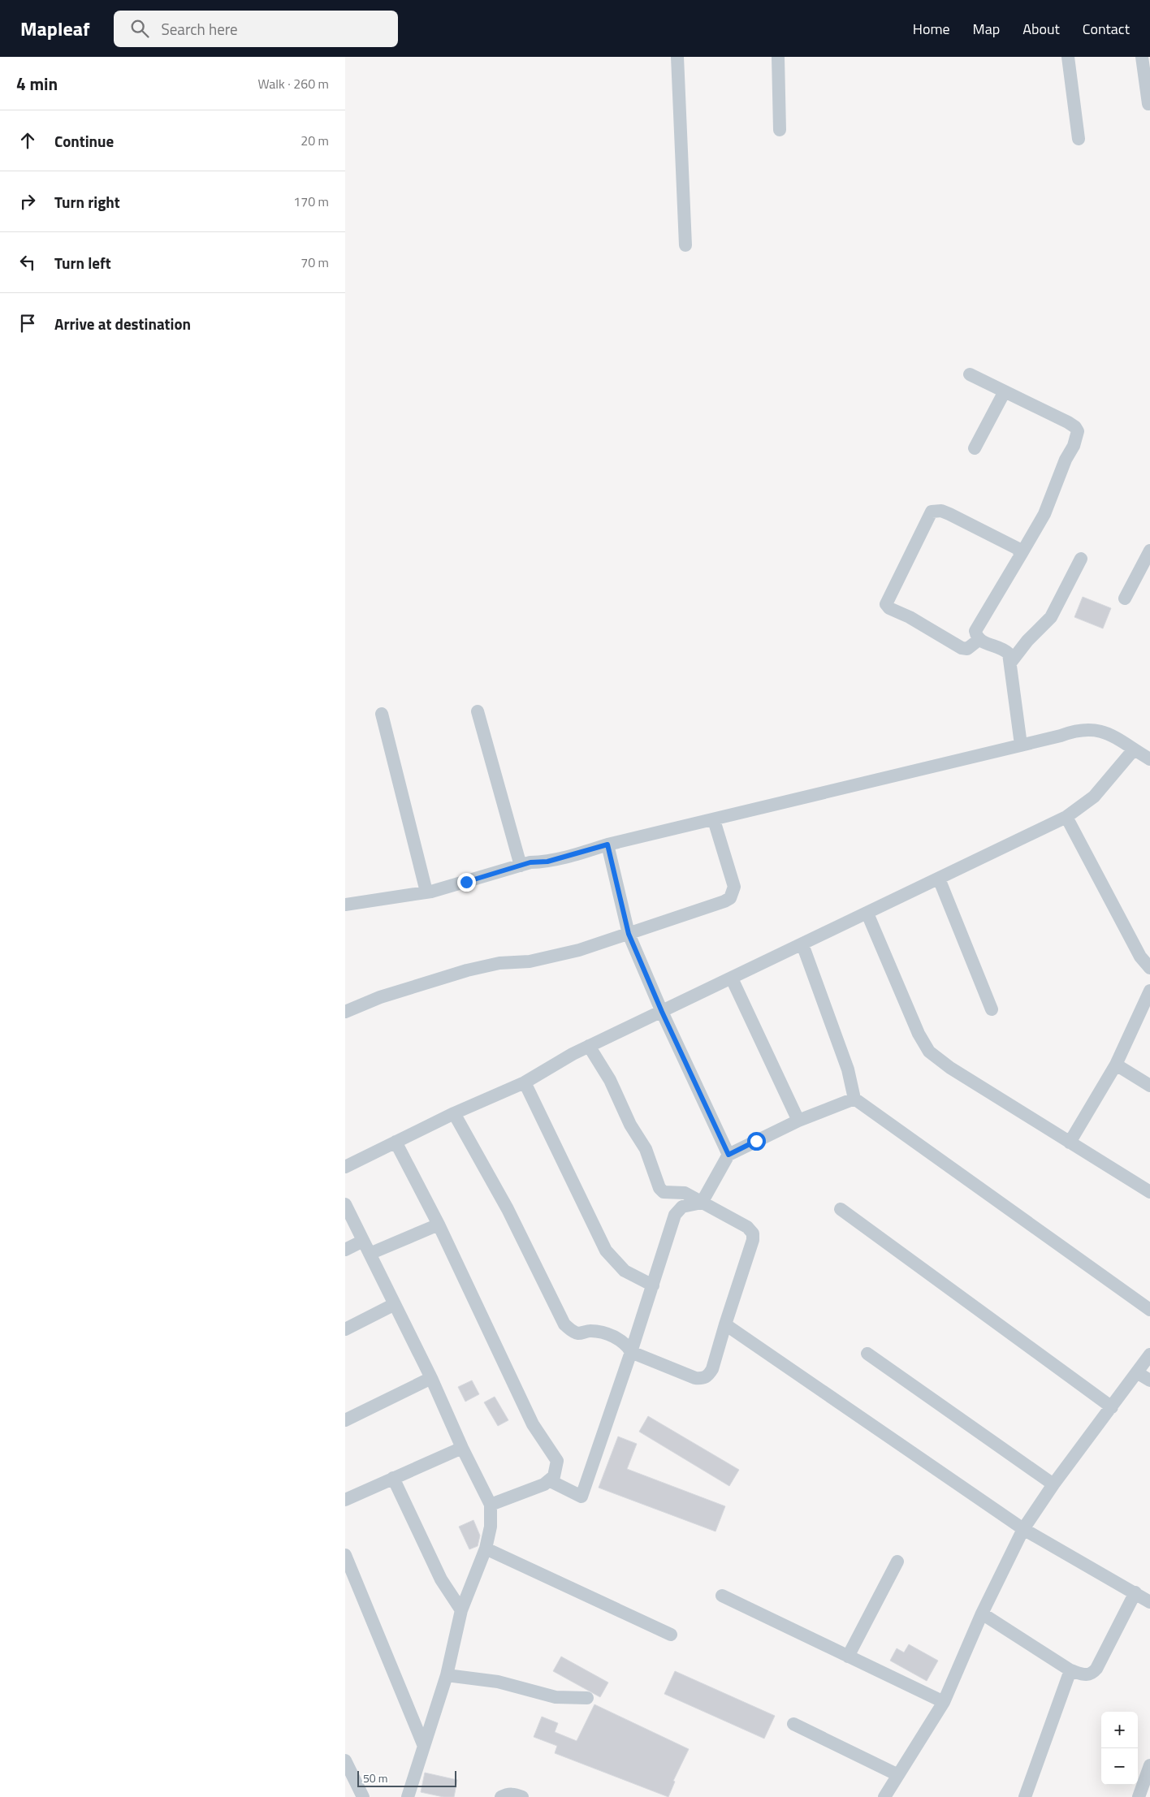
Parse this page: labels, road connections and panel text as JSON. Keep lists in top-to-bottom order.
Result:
{
  "scale_bar": "50 m",
  "page": {
    "header": "Mapleaf",
    "search": "Search here",
    "nav": [
      "Home",
      "Map",
      "About",
      "Contact"
    ],
    "heading": ["4 min", "Walk · 260 m"],
    "list": [
      ["Continue", "20 m"],
      ["Turn right", "170 m"],
      ["Turn left", "70 m"],
      "Arrive at destination"
    ],
    "map_buttons": ["+", "−"],
    "scale": "50 m"
  }
}
